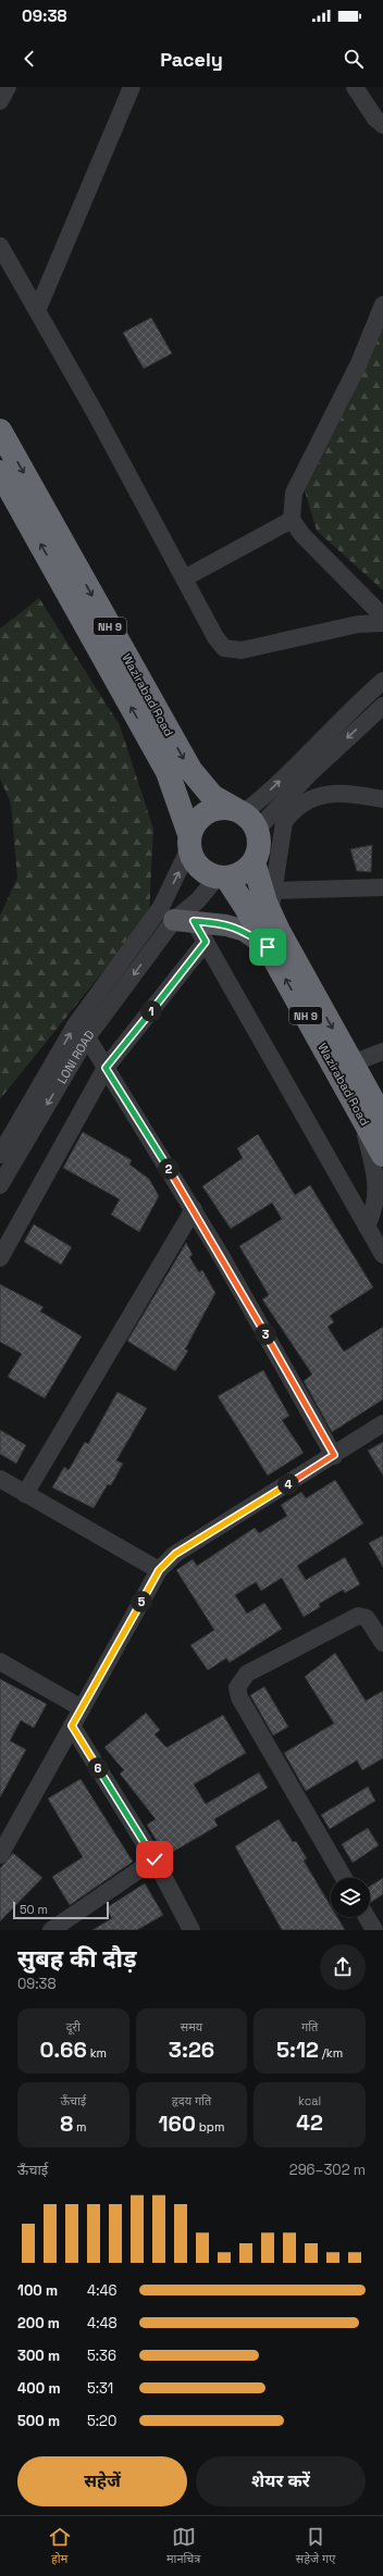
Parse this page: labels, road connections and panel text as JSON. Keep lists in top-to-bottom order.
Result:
{
  "streets": {
    "highway": ["NH 9", "Wazirabad Road"],
    "street": ["LONI ROAD"]
  },
  "scale_bar": "50 m",
  "page": {
    "status": "09:38",
    "header": "Pacely",
    "pins": [
      "1",
      "2",
      "3",
      "4",
      "5",
      "6"
    ],
    "scale": "50 m",
    "heading": ["सुबह की दौड़", "09:38"],
    "stats": [
      ["दूरी", "0.66 km"],
      ["समय", "3:26"],
      ["गति", "5:12 /km"],
      ["ऊँचाई", "8 m"],
      ["हृदय गति", "160 bpm"],
      ["kcal", "42"]
    ],
    "chart": ["ऊँचाई", "296–302 m"],
    "list": [
      {
        "name": "100 m",
        "note": "4:46"
      },
      {
        "name": "200 m",
        "note": "4:48"
      },
      {
        "name": "300 m",
        "note": "5:36"
      },
      {
        "name": "400 m",
        "note": "5:31"
      },
      {
        "name": "500 m",
        "note": "5:20"
      }
    ],
    "buttons": ["सहेजें", "शेयर करें"],
    "tabs": ["होम", "मानचित्र", "सहेजे गए"]
  }
}
